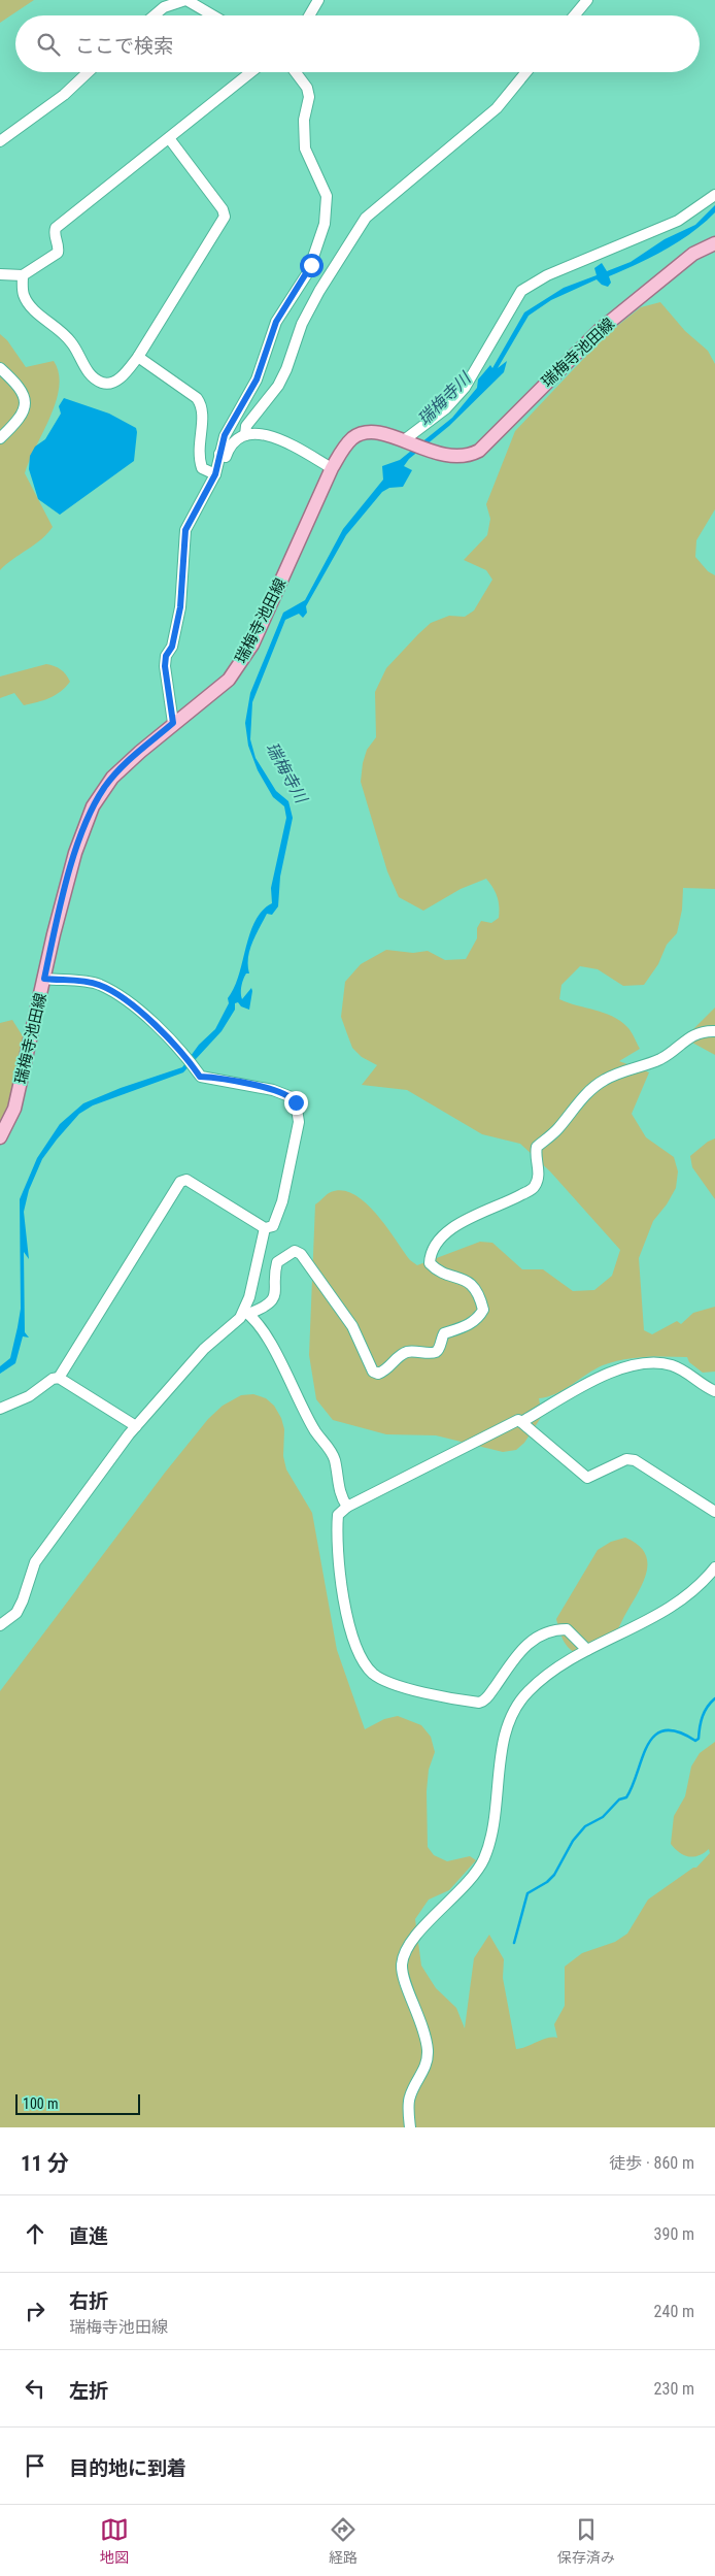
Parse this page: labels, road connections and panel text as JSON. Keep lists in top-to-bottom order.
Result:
{
  "streets": {
    "main road": ["瑞梅寺池田線"]
  },
  "water": ["瑞梅寺川"],
  "scale_bar": "100 m",
  "page": {
    "search": "ここで検索",
    "scale": "100 m",
    "heading": ["11 分", "徒歩 · 860 m"],
    "list": [
      ["直進", "390 m"],
      ["右折", "瑞梅寺池田線", "240 m"],
      ["左折", "230 m"],
      "目的地に到着"
    ],
    "nav": ["地図", "経路", "保存済み"]
  }
}
